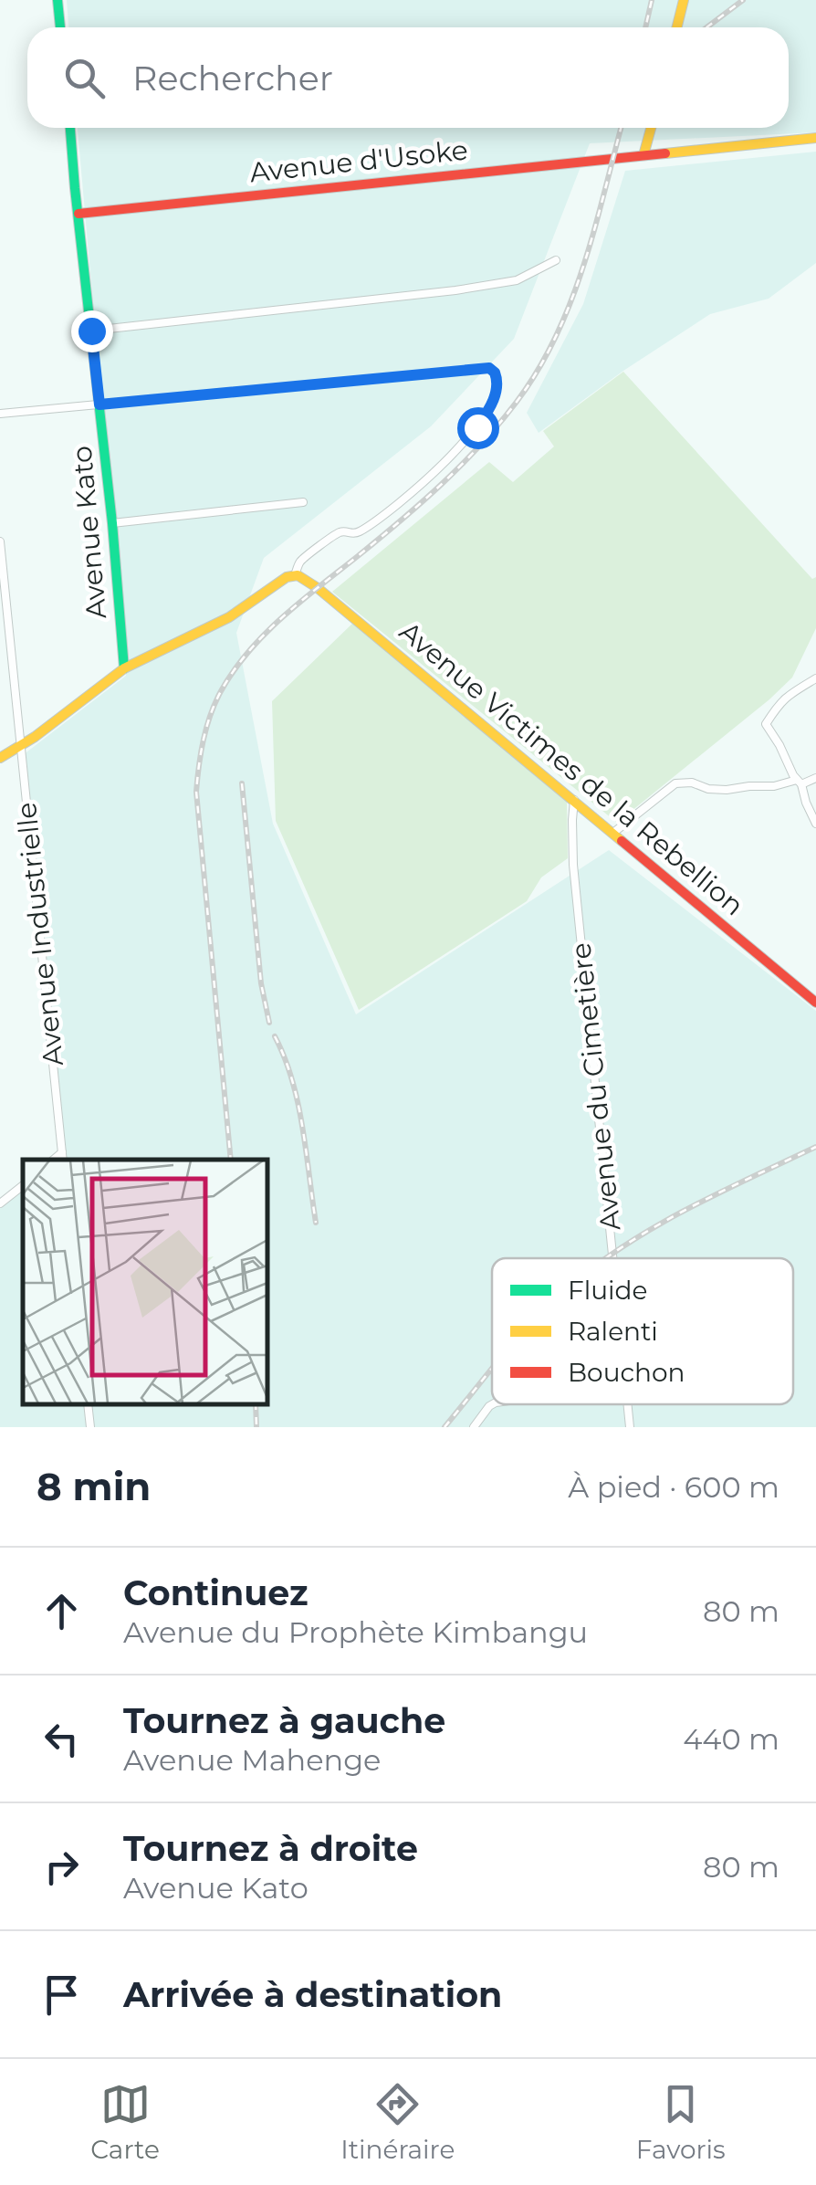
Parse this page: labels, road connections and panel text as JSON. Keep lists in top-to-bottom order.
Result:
{
  "streets": {
    "street": [
      "Avenue d'Usoke",
      "Avenue Kato",
      "Avenue Victimes de la Rebellion",
      "Avenue Industrielle",
      "Avenue du Cimetière"
    ]
  },
  "crossings": [
    ["Avenue d'Usoke", "Avenue Kato"],
    ["Avenue Victimes de la Rebellion", "Avenue du Cimetière"]
  ],
  "legend": ["Fluide", "Ralenti", "Bouchon"],
  "page": {
    "search": "Rechercher",
    "heading": ["8 min", "À pied · 600 m"],
    "list": [
      ["Continuez", "Avenue du Prophète Kimbangu", "80 m"],
      ["Tournez à gauche", "Avenue Mahenge", "440 m"],
      ["Tournez à droite", "Avenue Kato", "80 m"],
      "Arrivée à destination"
    ],
    "nav": ["Carte", "Itinéraire", "Favoris"]
  }
}
